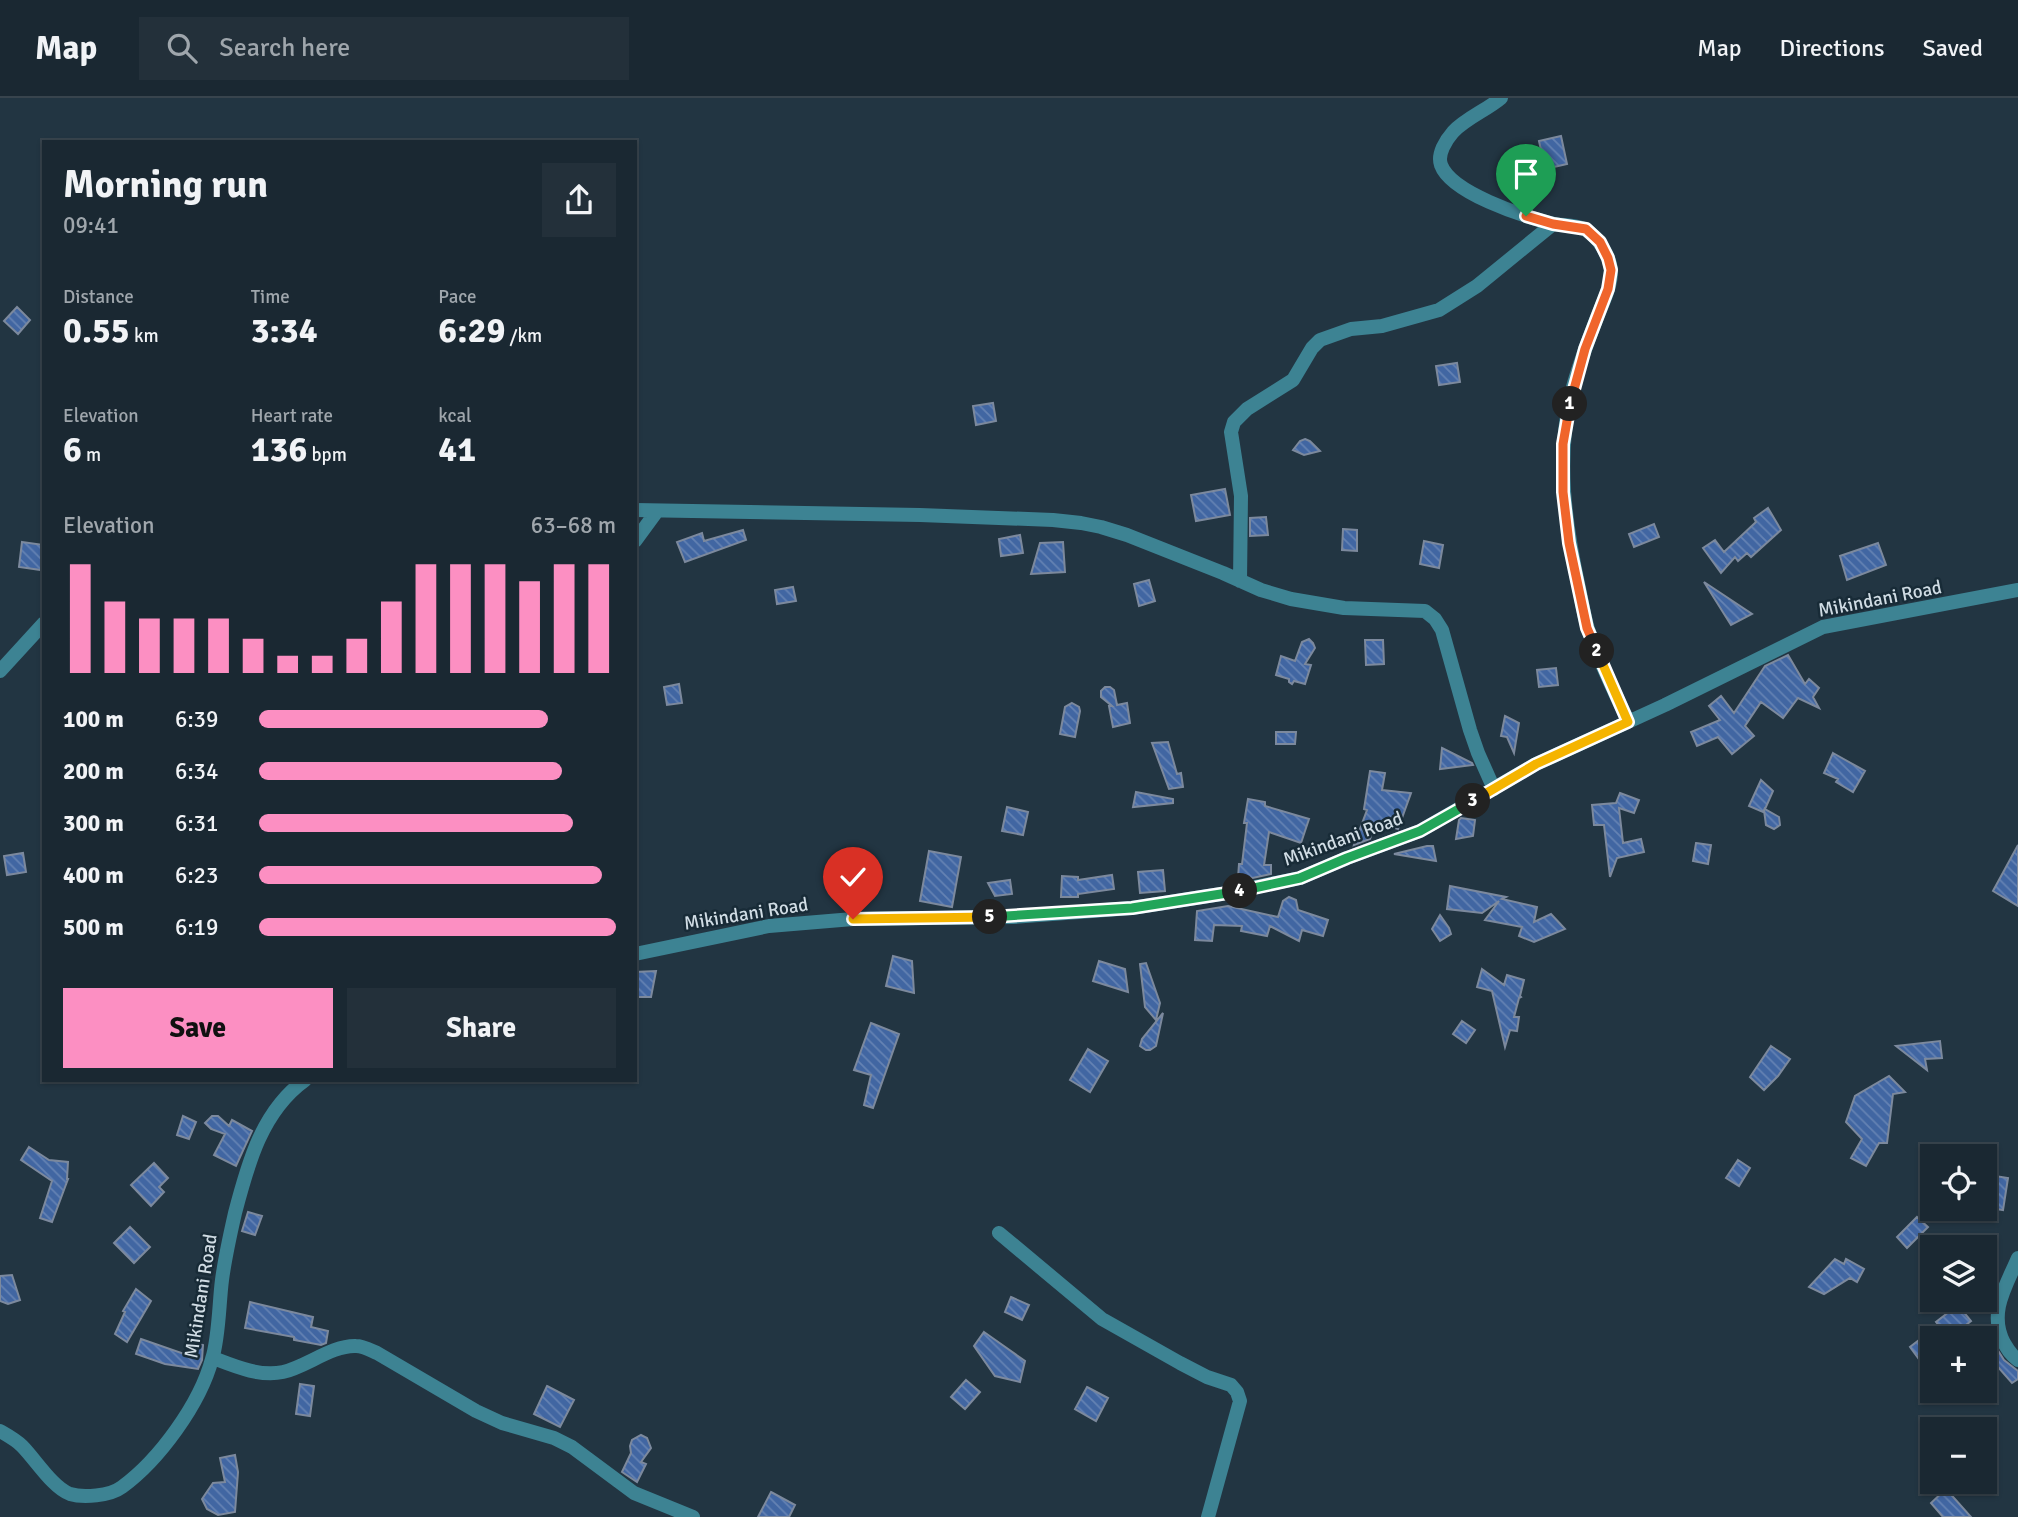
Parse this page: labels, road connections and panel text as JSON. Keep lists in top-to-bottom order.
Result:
{
  "streets": {
    "street": ["Mikindani Road"]
  },
  "page": {
    "header": "Map",
    "search": "Search here",
    "nav": ["Map", "Directions", "Saved"],
    "heading": ["Morning run", "09:41"],
    "stats": [
      ["Distance", "0.55 km"],
      ["Time", "3:34"],
      ["Pace", "6:29 /km"],
      ["Elevation", "6 m"],
      ["Heart rate", "136 bpm"],
      ["kcal", "41"]
    ],
    "pins": [
      "1",
      "2",
      "3",
      "4",
      "5"
    ],
    "chart": ["Elevation", "63–68 m"],
    "list": [
      {
        "name": "100 m",
        "note": "6:39"
      },
      {
        "name": "200 m",
        "note": "6:34"
      },
      {
        "name": "300 m",
        "note": "6:31"
      },
      {
        "name": "400 m",
        "note": "6:23"
      },
      {
        "name": "500 m",
        "note": "6:19"
      }
    ],
    "buttons": ["Save", "Share"],
    "map_buttons": ["+", "−"]
  }
}
